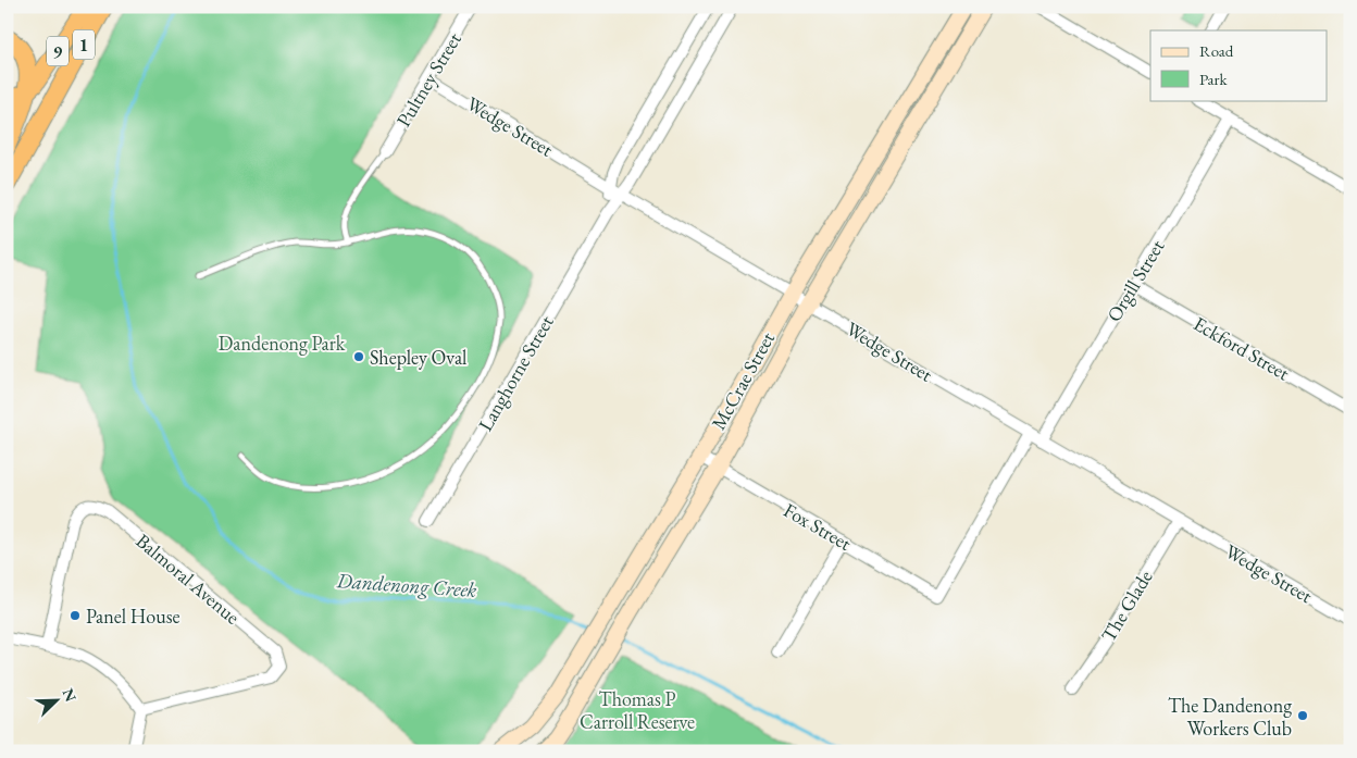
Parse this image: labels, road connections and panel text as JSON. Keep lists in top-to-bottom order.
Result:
{
  "streets": {
    "highway": ["1", "9"],
    "main road": ["McCrae Street"],
    "street": [
      "Pultney Street",
      "Wedge Street",
      "Orgill Street",
      "Eckford Street",
      "Langhorne Street",
      "Fox Street",
      "Balmoral Avenue",
      "The Glade"
    ]
  },
  "crossings": [
    ["Pultney Street", "Wedge Street"],
    ["Wedge Street", "Orgill Street"],
    ["Wedge Street", "Langhorne Street"],
    ["Wedge Street", "McCrae Street"],
    ["Wedge Street", "Fox Street"],
    ["Wedge Street", "The Glade"],
    ["Orgill Street", "Eckford Street"],
    ["McCrae Street", "Fox Street"]
  ],
  "water": ["Dandenong Creek"],
  "parks": ["Dandenong Park", "Thomas P Carroll Reserve"],
  "places": ["Shepley Oval", "Panel House", "The Dandenong Workers Club"],
  "legend": ["Road", "Park"],
  "north": "top right"
}
